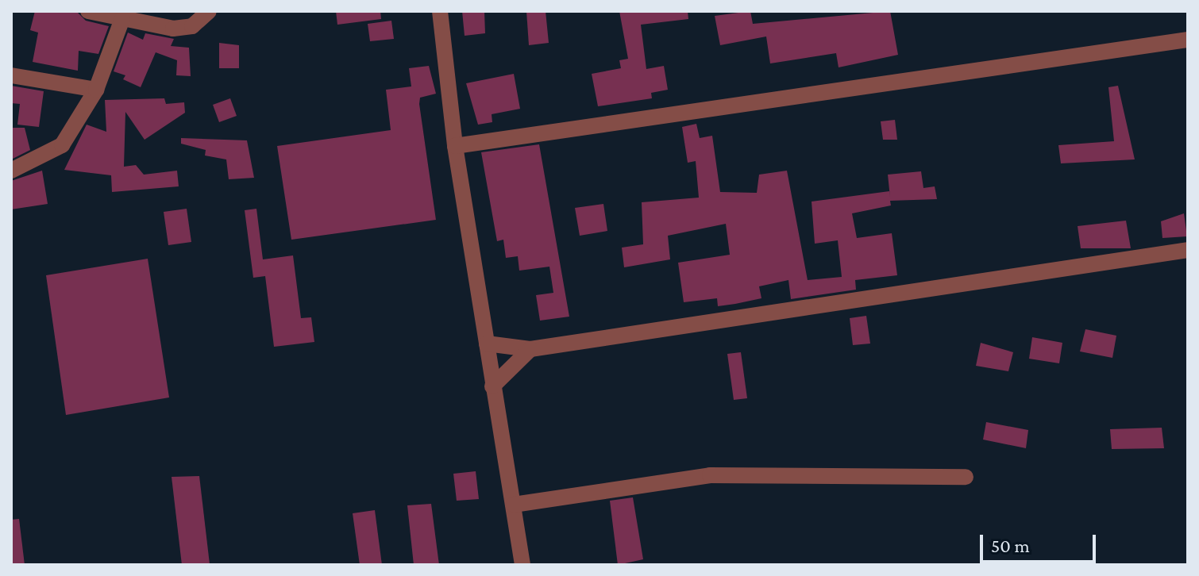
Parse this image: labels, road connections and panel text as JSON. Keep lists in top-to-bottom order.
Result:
{
  "scale_bar": "50 m"
}
